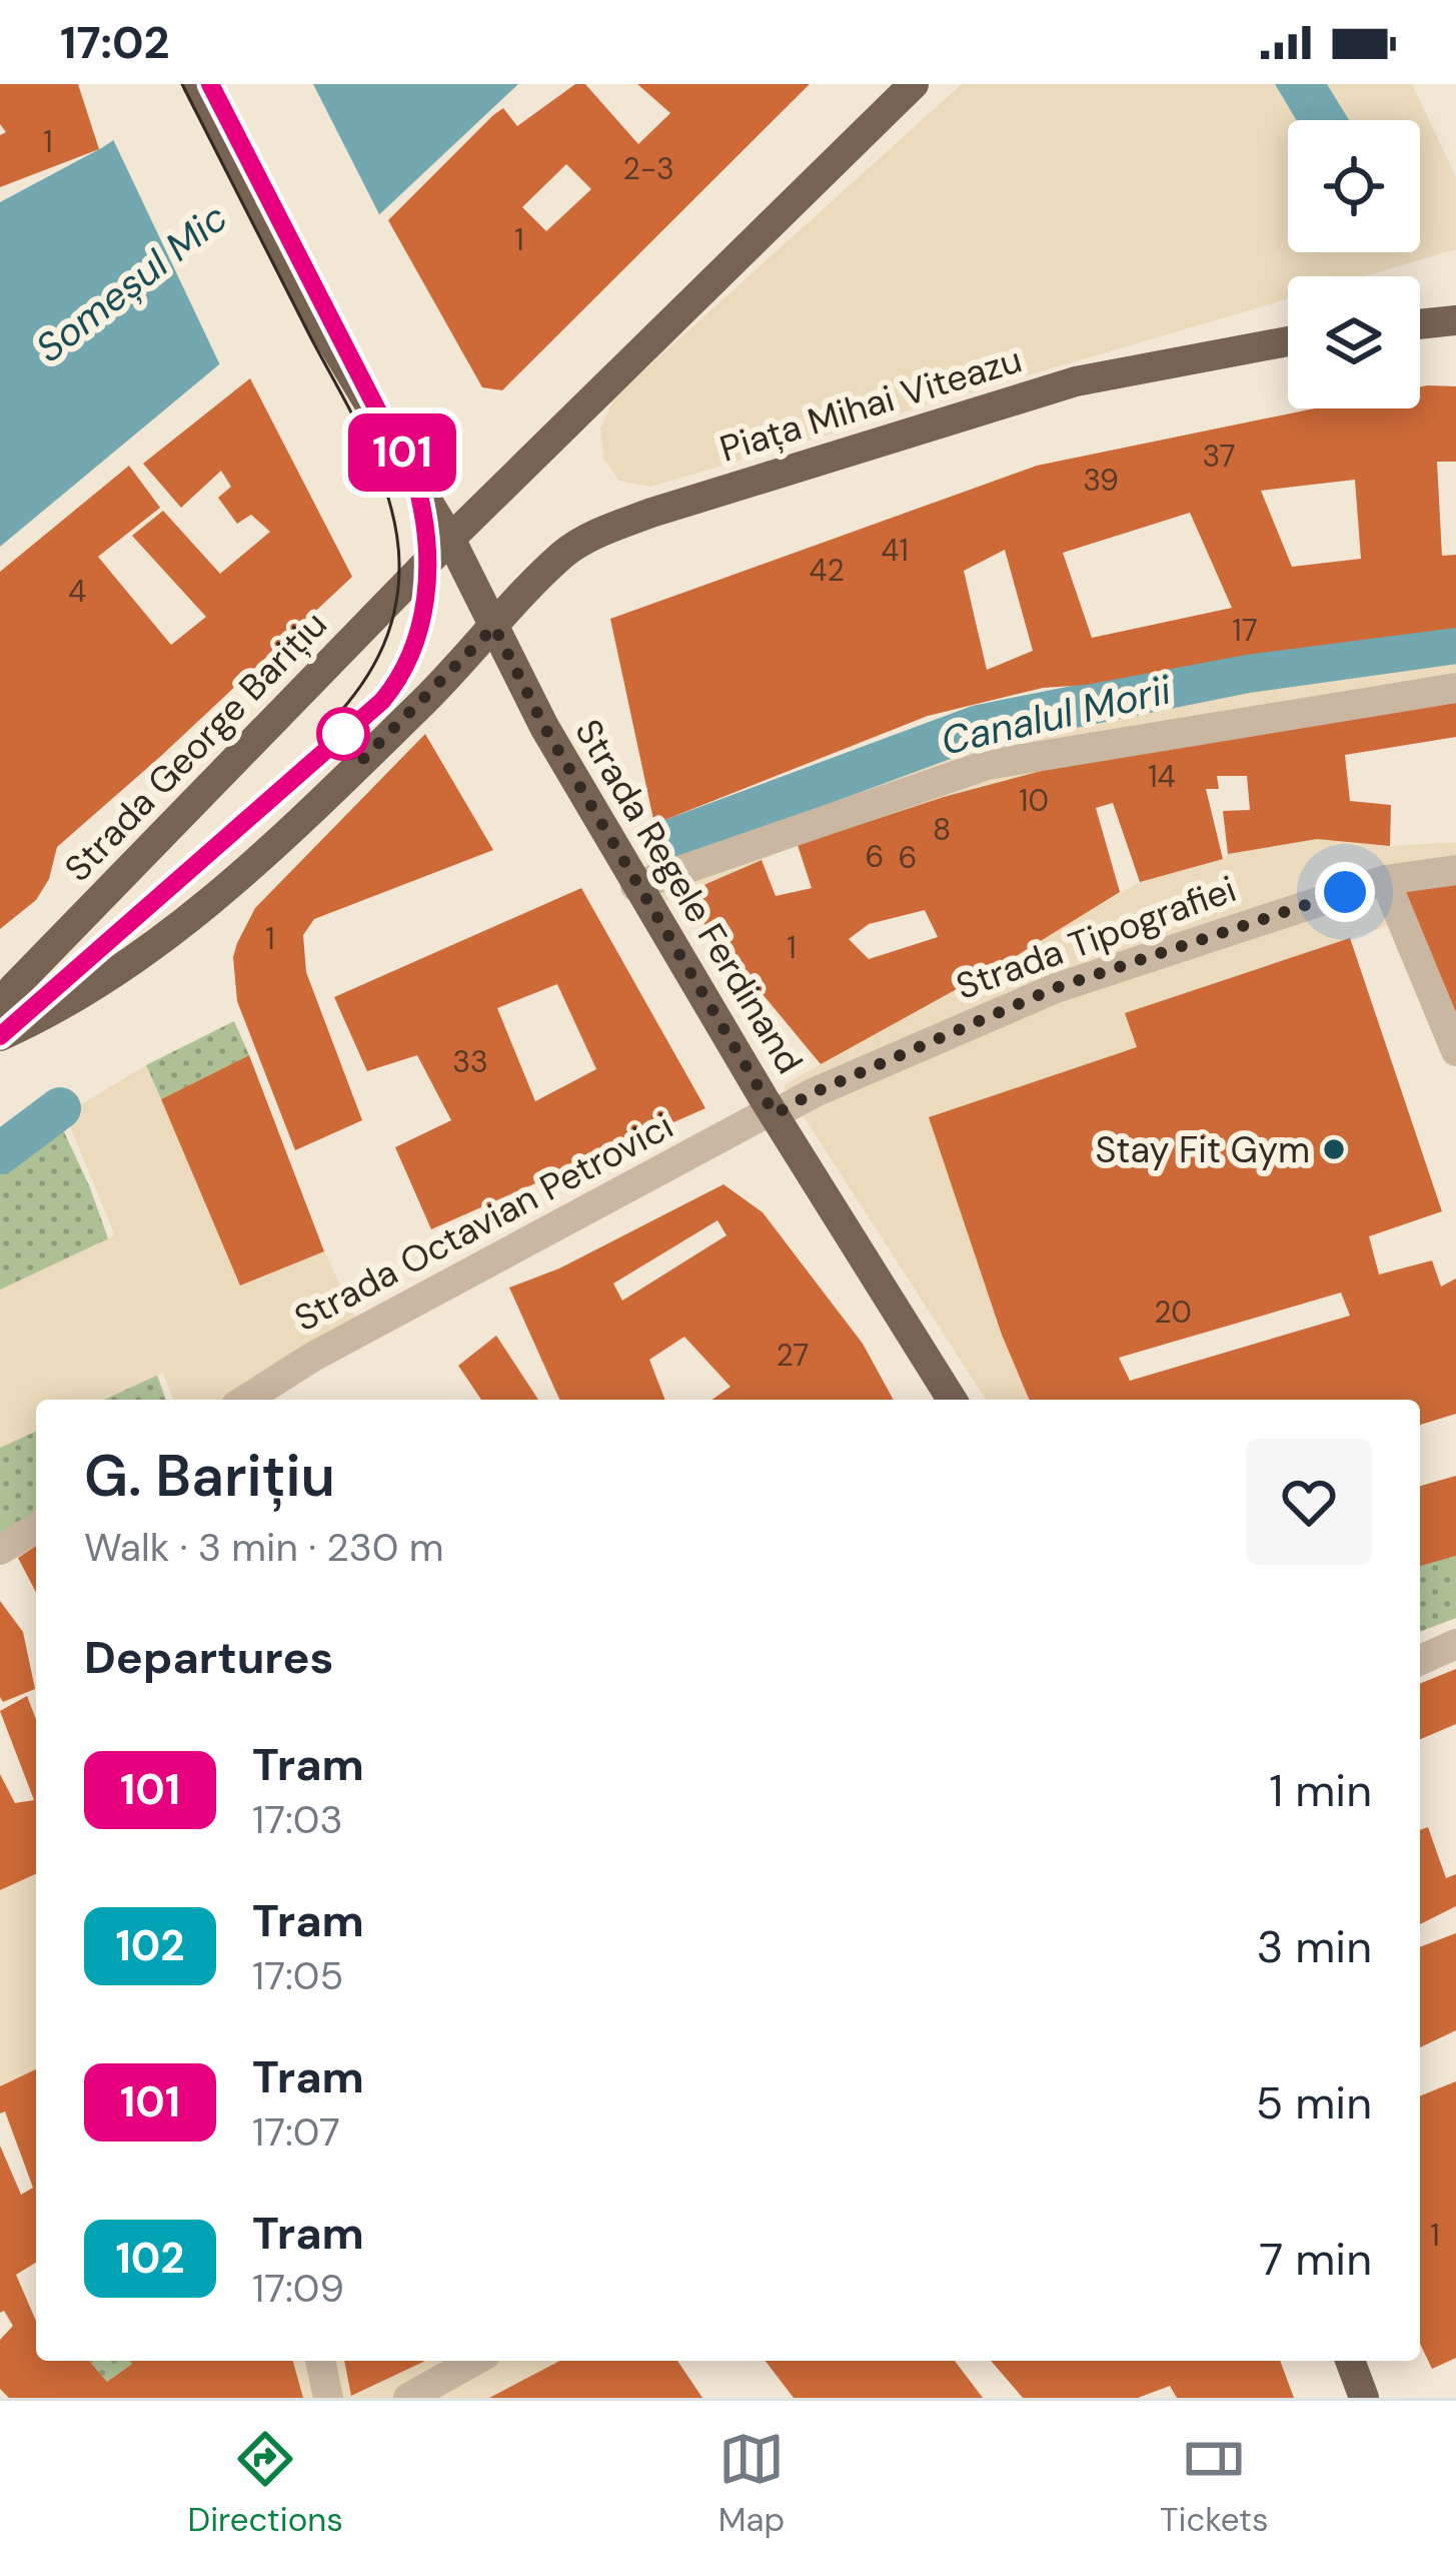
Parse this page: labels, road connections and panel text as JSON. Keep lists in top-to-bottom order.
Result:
{
  "streets": {
    "main road": ["Piața Mihai Viteazu", "Strada George Barițiu", "Strada Regele Ferdinand"],
    "street": ["Strada Tipografiei", "Strada Octavian Petrovici"]
  },
  "crossings": [
    ["Piața Mihai Viteazu", "Strada Regele Ferdinand"],
    ["Strada George Barițiu", "Strada Regele Ferdinand"],
    ["Strada Regele Ferdinand", "Strada Tipografiei"],
    ["Strada Regele Ferdinand", "Strada Octavian Petrovici"],
    ["Strada Tipografiei", "Strada Octavian Petrovici"]
  ],
  "water": ["Someșul Mic", "Canalul Morii"],
  "places": ["Stay Fit Gym"],
  "lines": ["tram line 101"],
  "house_numbers": [
    "1",
    "2-3",
    "1",
    "37",
    "39",
    "41",
    "42",
    "4",
    "17",
    "14",
    "10",
    "8",
    "6",
    "6",
    "1",
    "1",
    "33",
    "20",
    "27",
    "1"
  ],
  "page": {
    "status": "17:02",
    "on_map": "101",
    "heading": [
      ["G. Barițiu", "Walk · 3 min · 230 m"],
      "Departures"
    ],
    "list": [
      {
        "mark": "101",
        "name": "Tram",
        "note": "17:03",
        "value": "1 min"
      },
      {
        "mark": "102",
        "name": "Tram",
        "note": "17:05",
        "value": "3 min"
      },
      {
        "mark": "101",
        "name": "Tram",
        "note": "17:07",
        "value": "5 min"
      },
      {
        "mark": "102",
        "name": "Tram",
        "note": "17:09",
        "value": "7 min"
      }
    ],
    "tabs": ["Directions", "Map", "Tickets"]
  }
}
